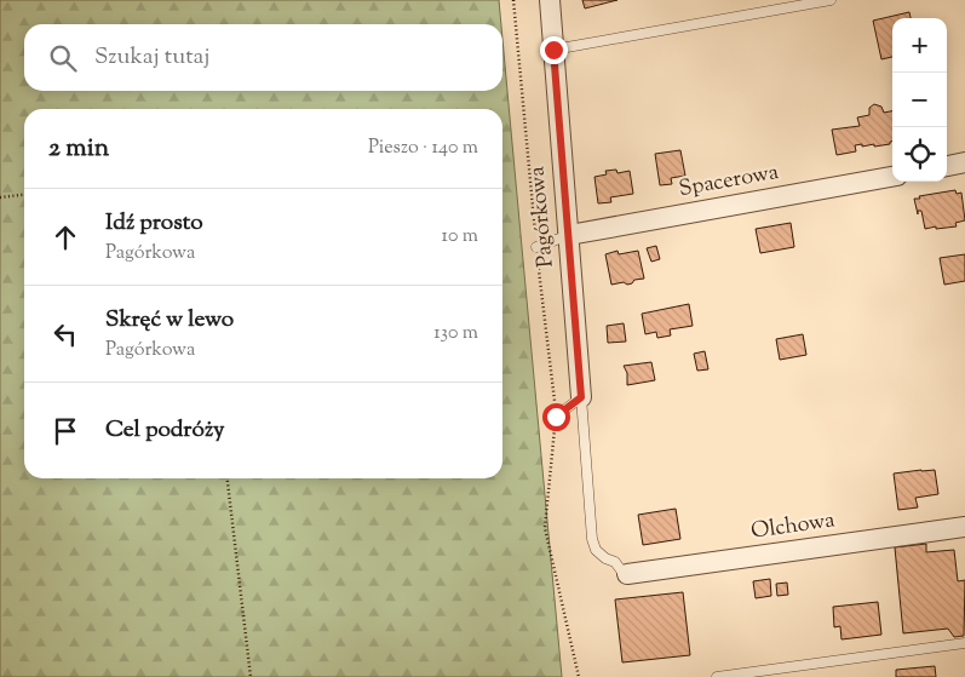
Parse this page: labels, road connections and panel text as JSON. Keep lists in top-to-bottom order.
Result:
{
  "streets": {
    "street": ["Spacerowa", "Pagórkowa", "Olchowa"]
  },
  "crossings": [
    ["Spacerowa", "Pagórkowa"]
  ],
  "page": {
    "map_buttons": ["+", "−"],
    "search": "Szukaj tutaj",
    "heading": ["2 min", "Pieszo · 140 m"],
    "list": [
      ["Idź prosto", "Pagórkowa", "10 m"],
      ["Skręć w lewo", "Pagórkowa", "130 m"],
      "Cel podróży"
    ]
  }
}
